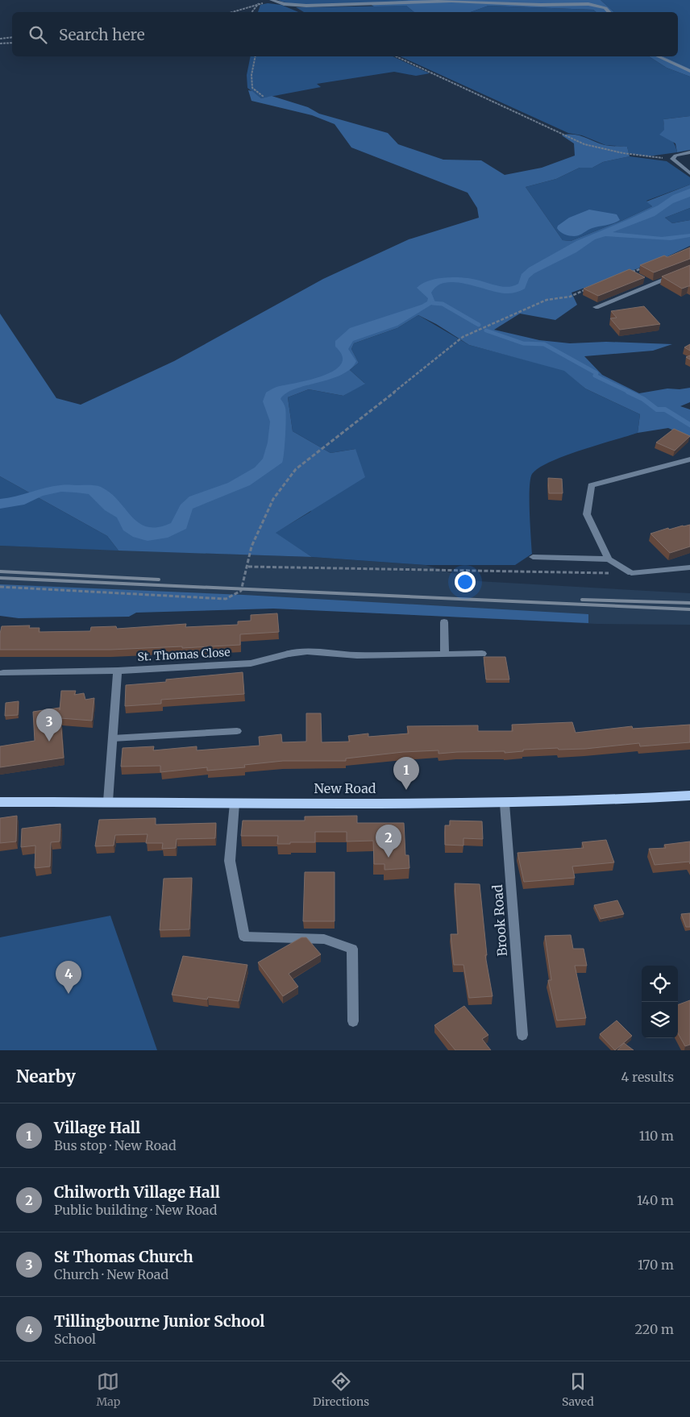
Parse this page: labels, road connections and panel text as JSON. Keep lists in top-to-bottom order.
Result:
{
  "streets": {
    "main road": ["New Road"],
    "street": ["St. Thomas Close", "Brook Road"]
  },
  "crossings": [
    ["New Road", "Brook Road"]
  ],
  "page": {
    "search": "Search here",
    "pins": [
      "3",
      "1",
      "2",
      "4"
    ],
    "heading": ["Nearby", "4 results"],
    "list": [
      {
        "mark": "1",
        "name": "Village Hall",
        "note": "Bus stop · New Road",
        "value": "110 m"
      },
      {
        "mark": "2",
        "name": "Chilworth Village Hall",
        "note": "Public building · New Road",
        "value": "140 m"
      },
      {
        "mark": "3",
        "name": "St Thomas Church",
        "note": "Church · New Road",
        "value": "170 m"
      },
      {
        "mark": "4",
        "name": "Tillingbourne Junior School",
        "note": "School",
        "value": "220 m"
      }
    ],
    "nav": ["Map", "Directions", "Saved"]
  }
}
